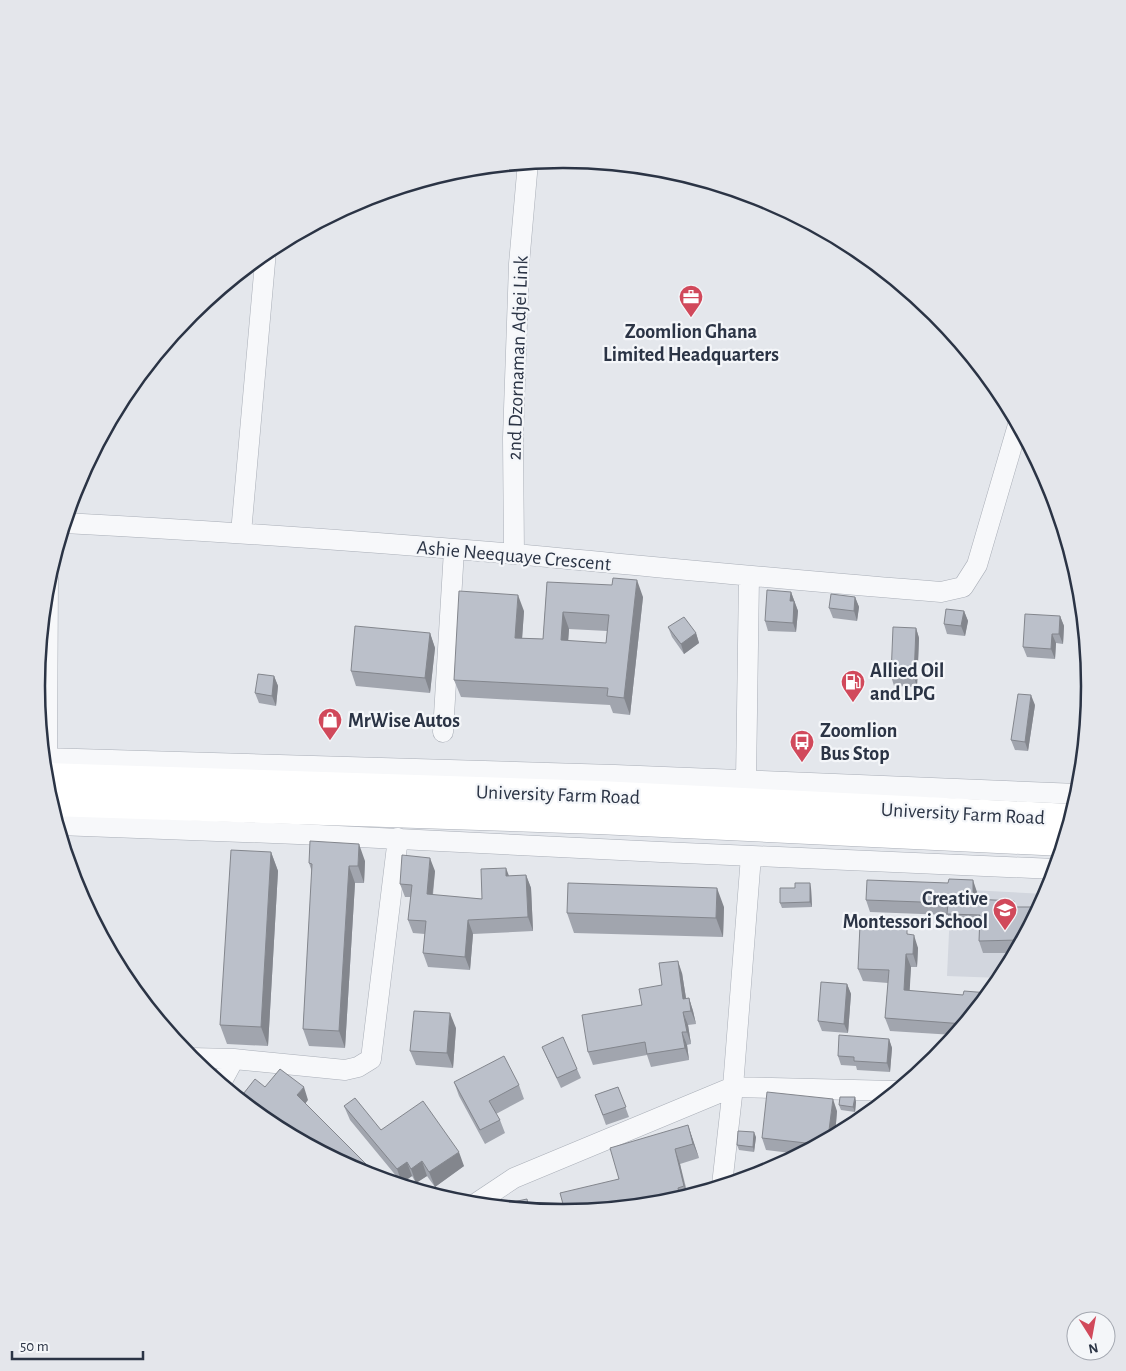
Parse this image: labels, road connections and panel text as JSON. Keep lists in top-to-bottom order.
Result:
{
  "streets": {
    "street": ["2nd Dzornaman Adjei Link", "Ashie Neequaye Crescent", "University Farm Road"]
  },
  "crossings": [
    ["2nd Dzornaman Adjei Link", "Ashie Neequaye Crescent"]
  ],
  "places": {
    "office": ["Zoomlion Ghana Limited Headquarters"],
    "fuel station": ["Allied Oil and LPG"],
    "shop": ["MrWise Autos"],
    "bus stop": ["Zoomlion Bus Stop"],
    "school or university": ["Creative Montessori School"]
  },
  "scale_bar": "50 m",
  "north": "bottom"
}
